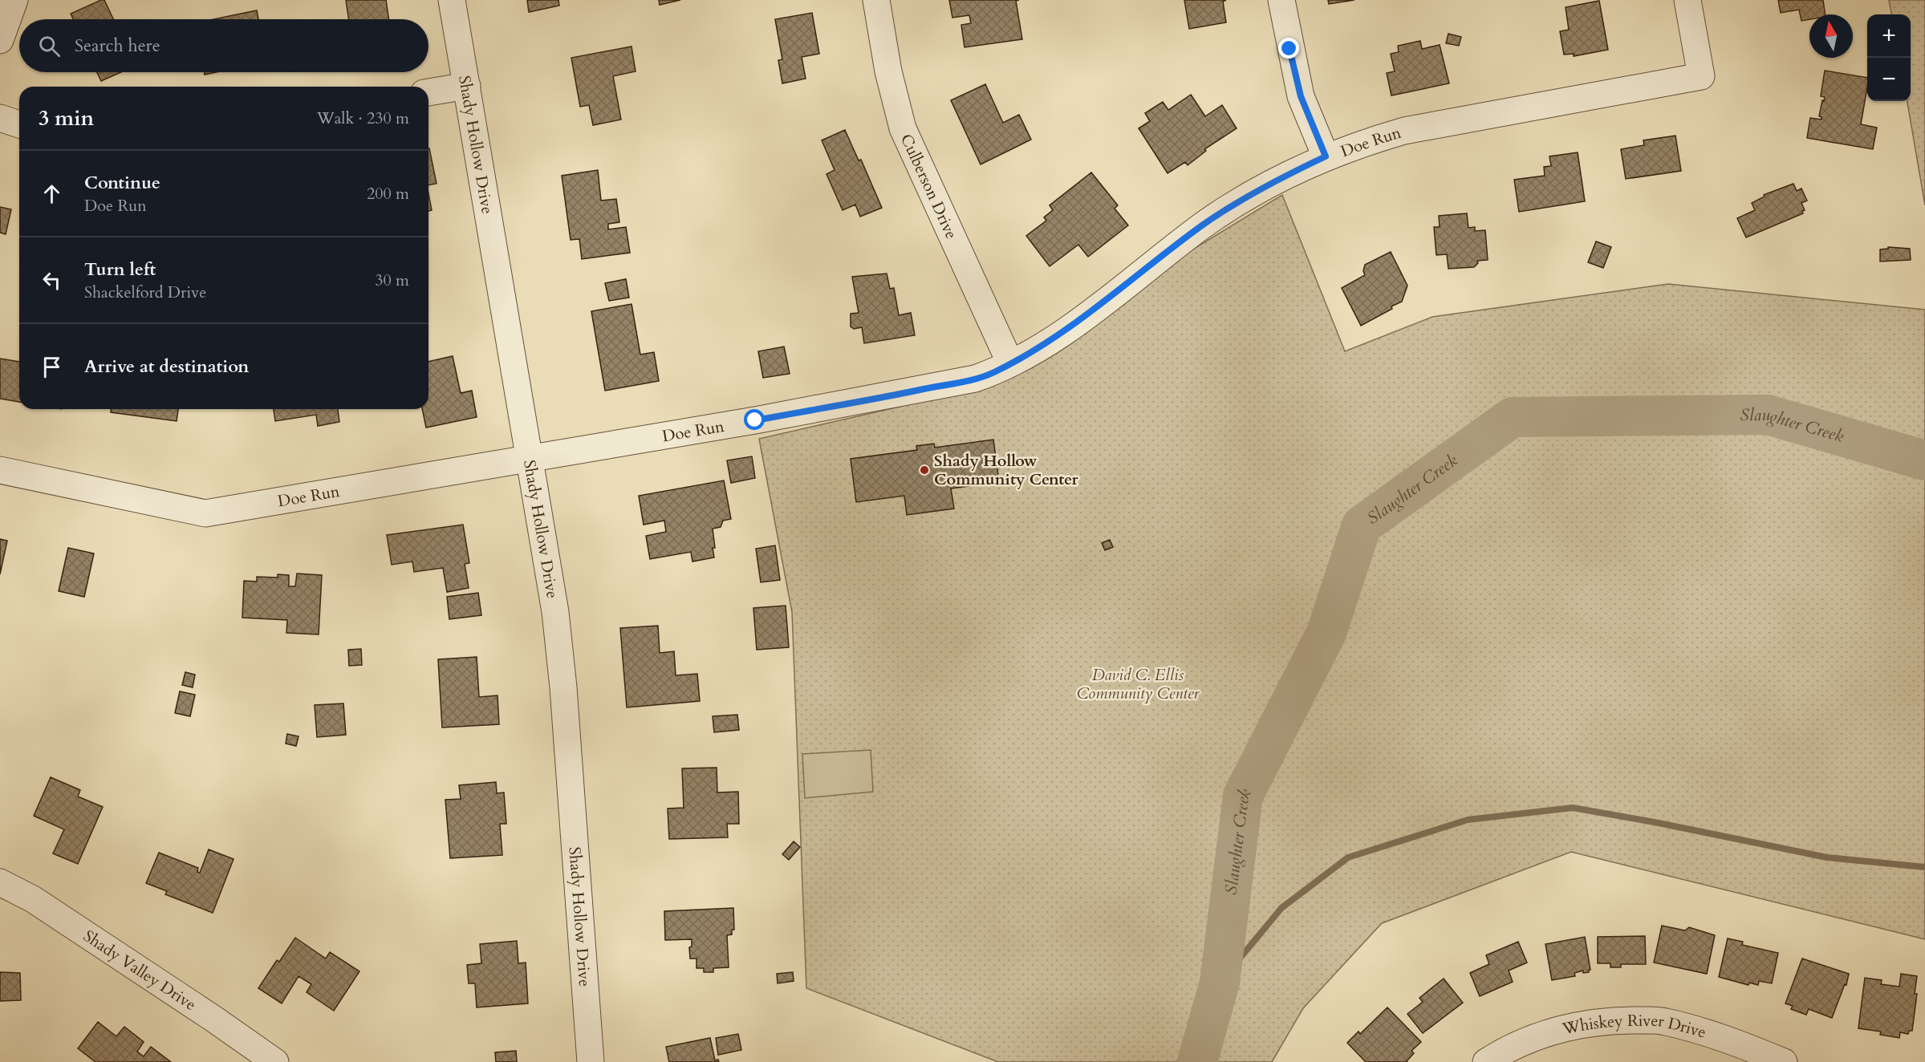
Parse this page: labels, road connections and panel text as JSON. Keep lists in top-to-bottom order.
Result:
{
  "streets": {
    "street": [
      "Doe Run",
      "Shady Hollow Drive",
      "Culberson Drive",
      "Shady Valley Drive",
      "Whiskey River Drive"
    ]
  },
  "crossings": [
    ["Doe Run", "Shady Hollow Drive"],
    ["Doe Run", "Culberson Drive"]
  ],
  "water": ["Slaughter Creek"],
  "parks": ["David C. Ellis Community Center"],
  "places": ["Shady Hollow Community Center"],
  "north": "top",
  "page": {
    "map_buttons": ["+", "−"],
    "search": "Search here",
    "heading": ["3 min", "Walk · 230 m"],
    "list": [
      ["Continue", "Doe Run", "200 m"],
      ["Turn left", "Shackelford Drive", "30 m"],
      "Arrive at destination"
    ]
  }
}
